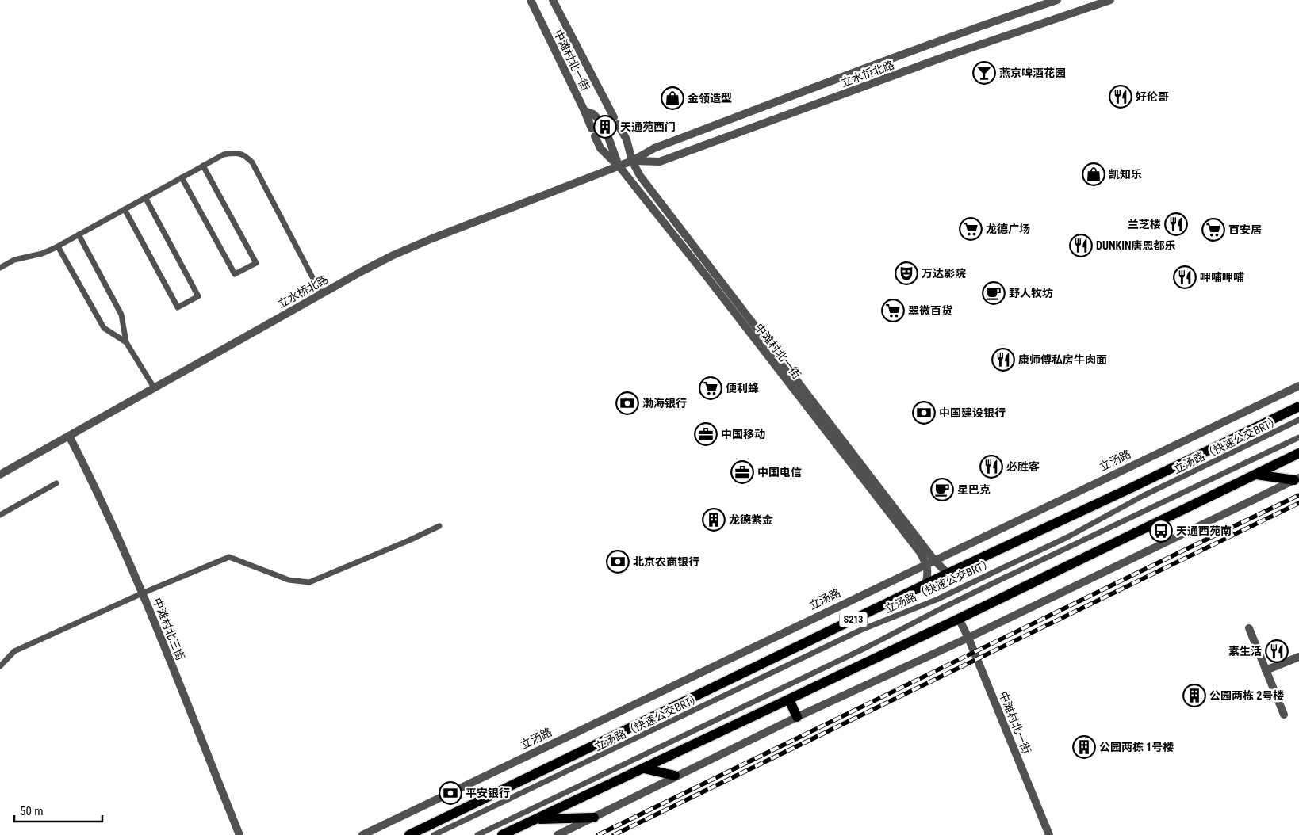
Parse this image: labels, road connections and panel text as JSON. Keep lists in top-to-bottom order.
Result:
{
  "streets": {
    "main road": ["S213"],
    "street": [
      "中滩村北一街",
      "立水桥北路",
      "立汤路",
      "中滩村北三街"
    ],
    "lane": ["立汤路（快速公交BRT）"]
  },
  "crossings": [
    ["中滩村北一街", "立水桥北路"],
    ["中滩村北一街", "立汤路"],
    ["中滩村北一街", "S213"],
    ["立水桥北路", "中滩村北三街"]
  ],
  "places": {
    "bar": ["燕京啤酒花园"],
    "restaurant": [
      "好伦哥",
      "兰芝楼",
      "DUNKIN唐恩都乐",
      "呷哺呷哺",
      "康师傅私房牛肉面",
      "必胜客",
      "素生活"
    ],
    "shop": ["金领造型", "凯知乐"],
    "building": [
      "天通苑西门",
      "龙德紫金",
      "公园两栋 2号楼",
      "公园两栋 1号楼"
    ],
    "supermarket": [
      "龙德广场",
      "百安居",
      "翠微百货",
      "便利蜂"
    ],
    "theatre": ["万达影院"],
    "cafe": ["野人牧坊", "星巴克"],
    "bank": [
      "渤海银行",
      "中国建设银行",
      "北京农商银行",
      "平安银行"
    ],
    "office": ["中国移动", "中国电信"],
    "bus stop": ["天通西苑南"]
  },
  "scale_bar": "50 m"
}
